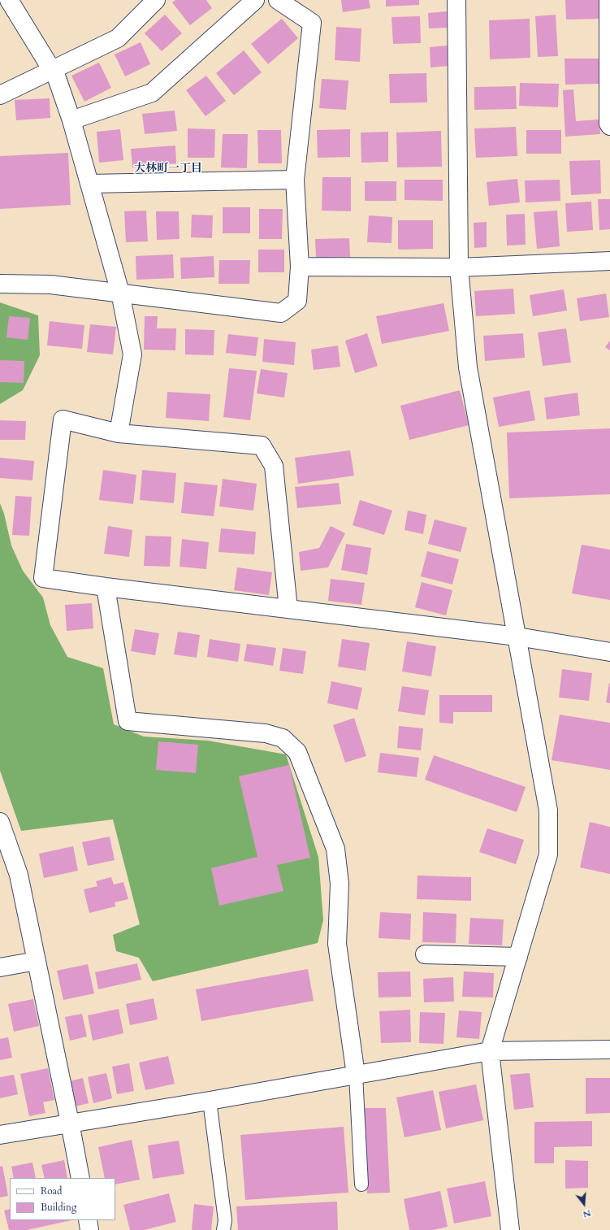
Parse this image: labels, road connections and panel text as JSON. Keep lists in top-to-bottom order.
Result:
{
  "districts": ["大林町一丁目"],
  "legend": ["Road", "Building"],
  "north": "bottom"
}
